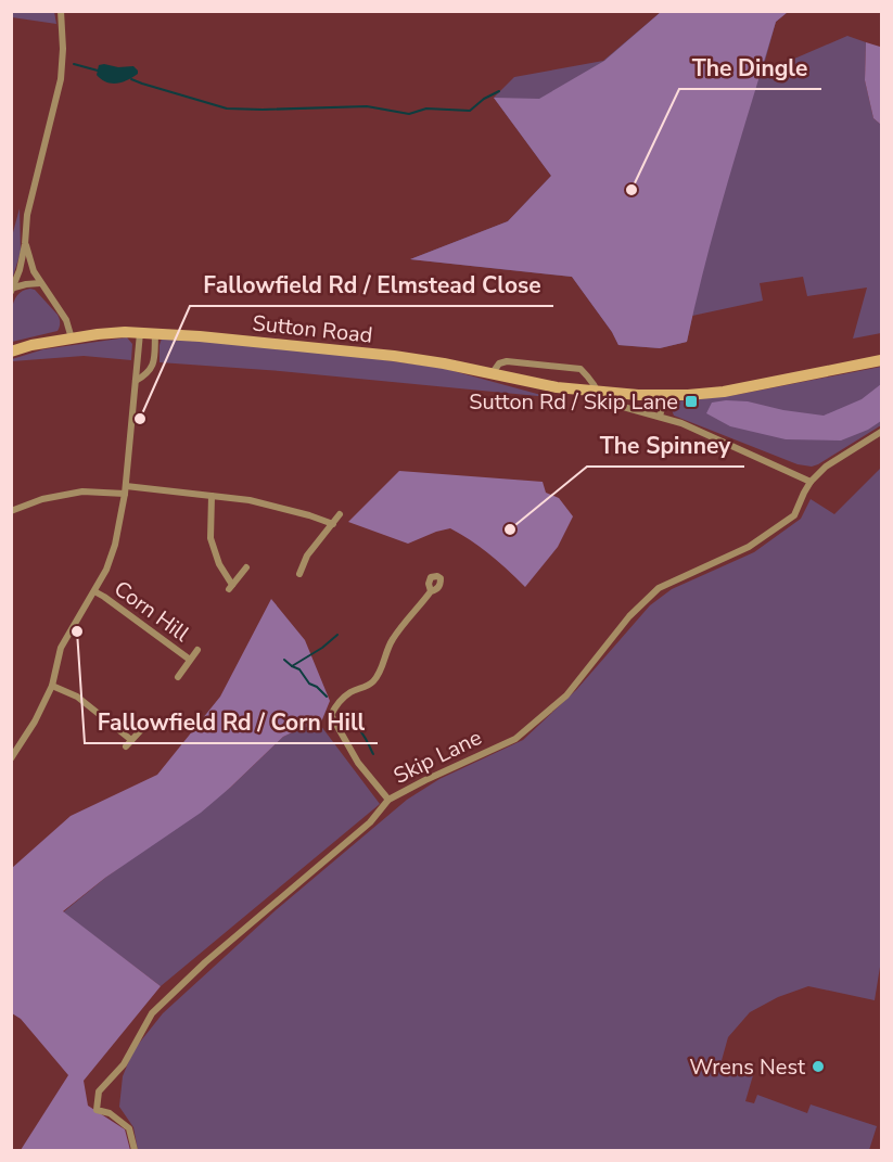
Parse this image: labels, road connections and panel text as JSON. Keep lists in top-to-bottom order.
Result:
{
  "streets": {
    "main road": ["Sutton Road"],
    "street": ["Corn Hill", "Skip Lane"]
  },
  "places": {
    "other": [
      "The Dingle",
      "Fallowfield Rd / Elmstead Close",
      "The Spinney",
      "Fallowfield Rd / Corn Hill",
      "Wrens Nest"
    ],
    "transit": ["Sutton Rd / Skip Lane"]
  }
}
